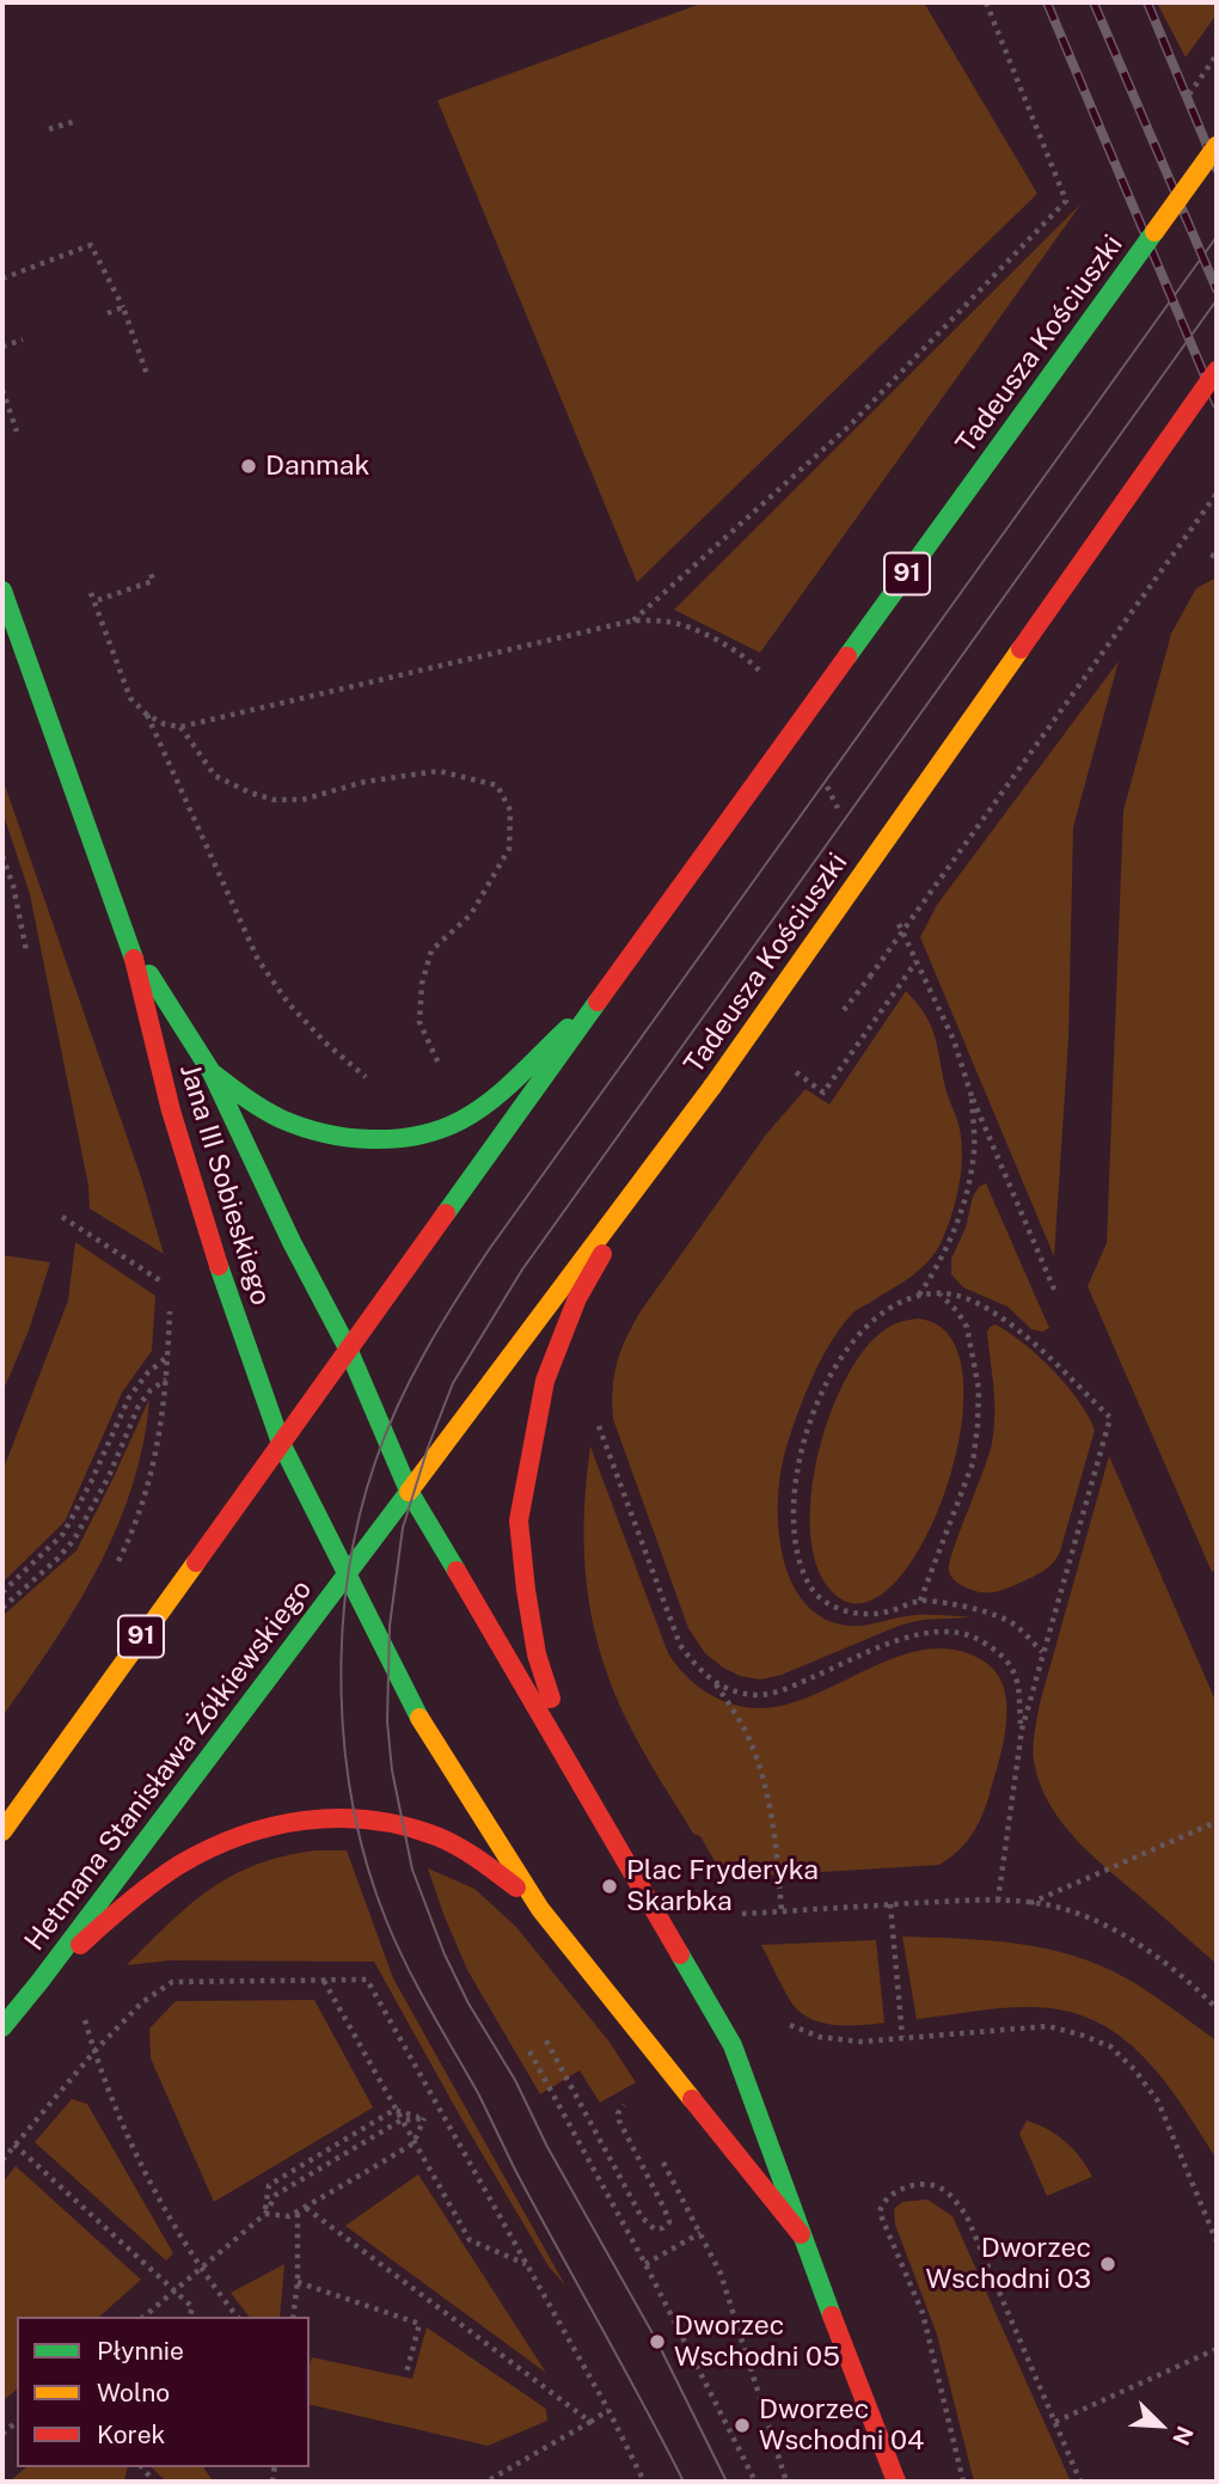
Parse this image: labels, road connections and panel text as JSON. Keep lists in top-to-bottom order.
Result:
{
  "streets": {
    "street": [
      "Tadeusza Kościuszki",
      "91",
      "Jana III Sobieskiego",
      "Hetmana Stanisława Żółkiewskiego"
    ]
  },
  "crossings": [
    ["Tadeusza Kościuszki", "Jana III Sobieskiego"],
    ["Tadeusza Kościuszki", "Hetmana Stanisława Żółkiewskiego"],
    ["91", "Jana III Sobieskiego"]
  ],
  "places": [
    "Danmak",
    "Plac Fryderyka Skarbka",
    "Dworzec Wschodni 03",
    "Dworzec Wschodni 05",
    "Dworzec Wschodni 04"
  ],
  "legend": ["Płynnie", "Wolno", "Korek"],
  "north": "bottom right"
}
